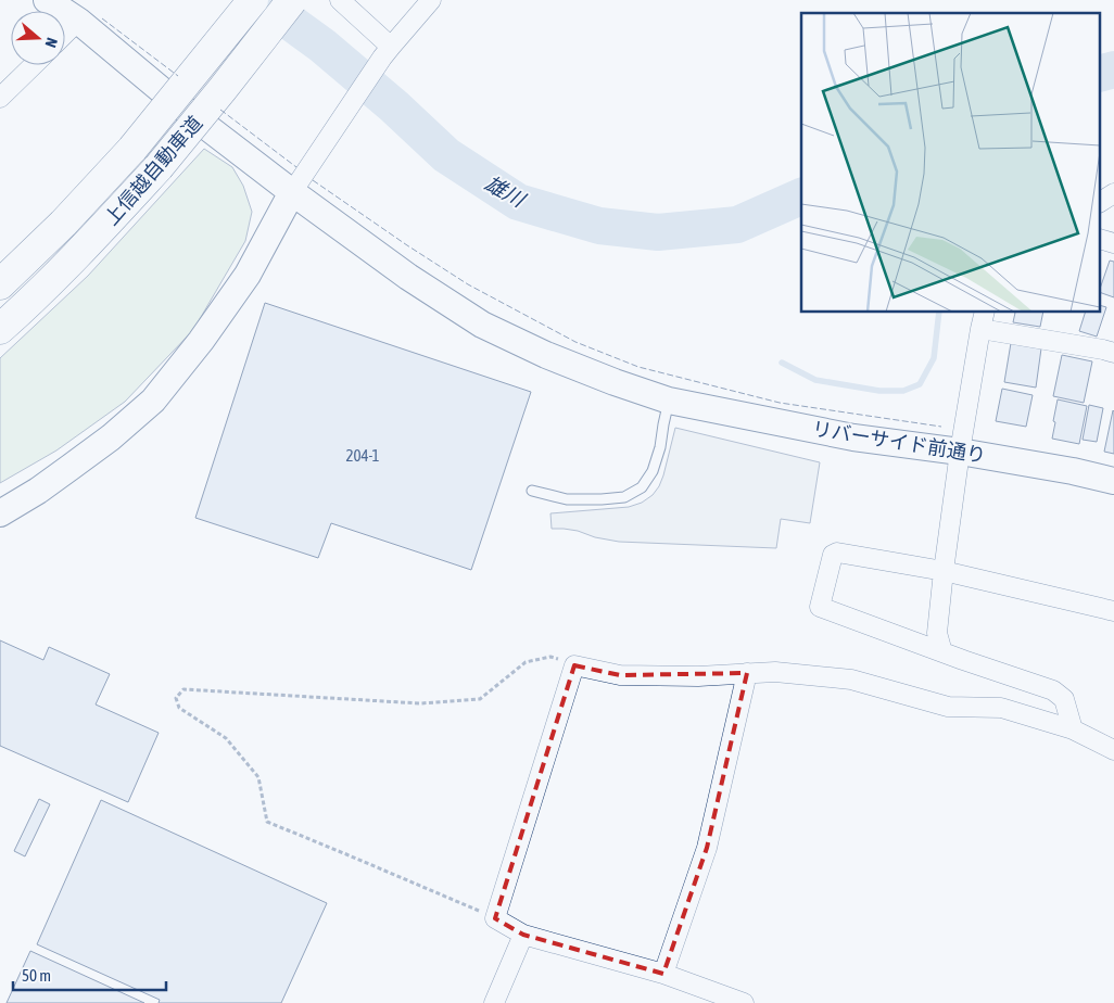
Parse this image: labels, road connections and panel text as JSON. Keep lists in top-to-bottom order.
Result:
{
  "streets": {
    "highway": ["上信越自動車道"],
    "street": ["リバーサイド前通り"]
  },
  "water": ["雄川"],
  "house_numbers": ["204-1"],
  "scale_bar": "50 m",
  "north": "right"
}
